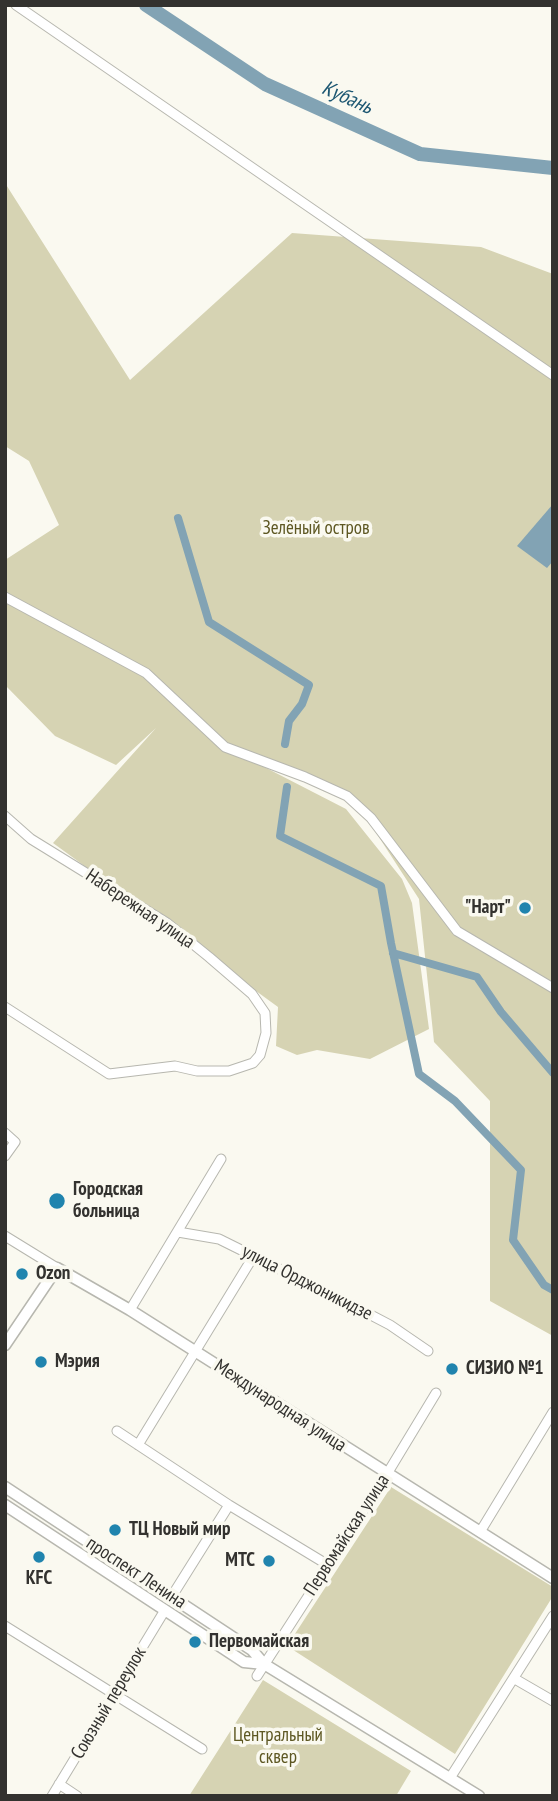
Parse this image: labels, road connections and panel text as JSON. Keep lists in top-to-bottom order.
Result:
{
  "streets": {
    "main road": ["Международная улица", "проспект Ленина"],
    "street": [
      "Набережная улица",
      "улица Орджоникидзе",
      "Первомайская улица",
      "Союзный переулок"
    ]
  },
  "crossings": [
    ["Международная улица", "Первомайская улица"],
    ["Первомайская улица", "проспект Ленина"],
    ["проспект Ленина", "Союзный переулок"]
  ],
  "water": ["Кубань"],
  "parks": ["Зелёный остров", "Центральный сквер"],
  "places": [
    "\"Нарт\"",
    "Городская больница",
    "Ozon",
    "Мэрия",
    "СИЗИО №1",
    "ТЦ Новый мир",
    "KFC",
    "МТС",
    "Первомайская"
  ]
}
